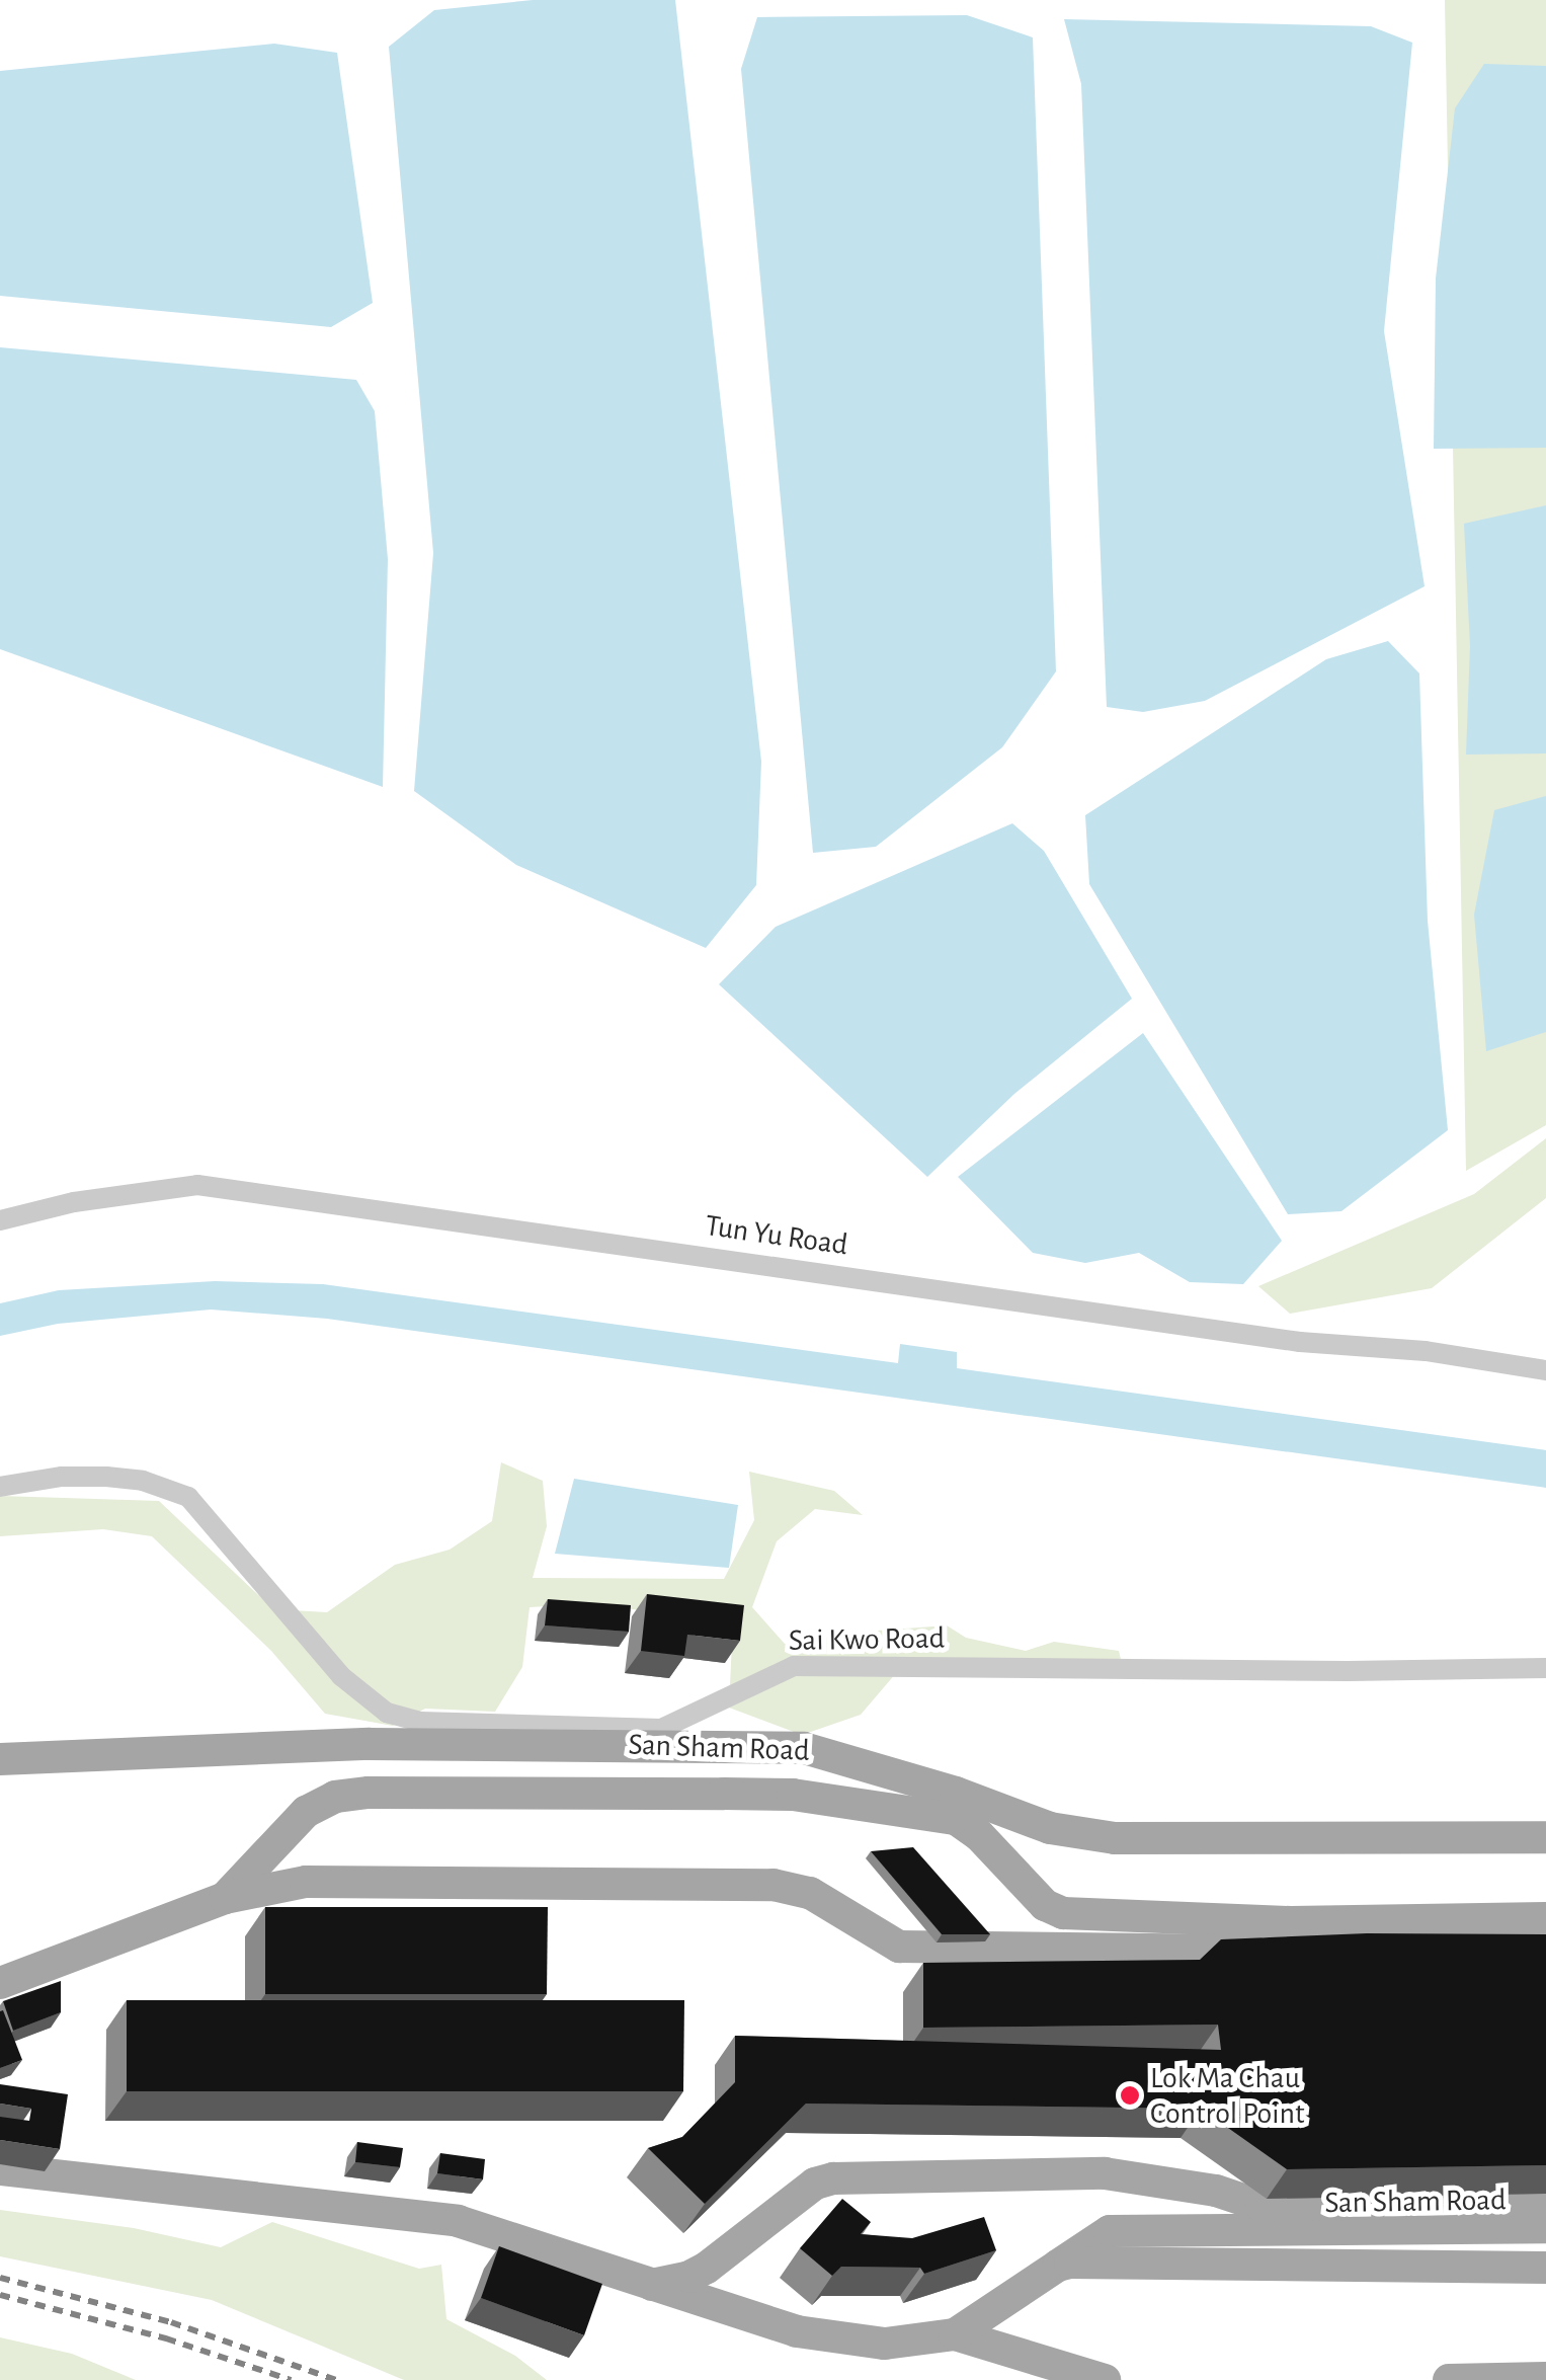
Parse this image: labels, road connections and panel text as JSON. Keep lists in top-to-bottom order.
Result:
{
  "streets": {
    "main road": ["San Sham Road"],
    "street": ["Tun Yu Road", "Sai Kwo Road"]
  },
  "places": ["Lok Ma Chau Control Point"]
}
